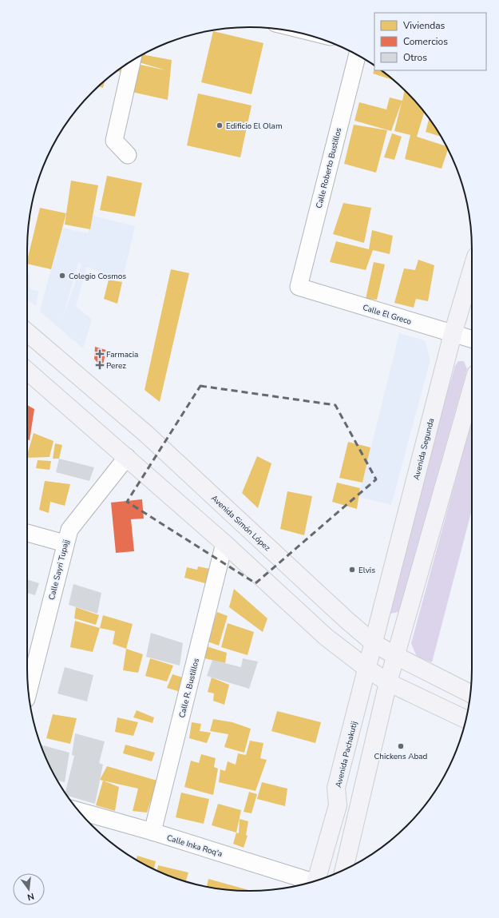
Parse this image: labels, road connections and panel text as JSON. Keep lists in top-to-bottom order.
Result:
{
  "streets": {
    "main road": ["Avenida Segunda", "Avenida Simón López", "Avenida Pachakutij"],
    "street": [
      "Calle Roberto Bustillos",
      "Calle El Greco",
      "Calle Sayri Tupajj",
      "Calle R. Bustillos",
      "Calle Inka Roq'a"
    ]
  },
  "crossings": [
    ["Calle Roberto Bustillos", "Calle El Greco"],
    ["Calle El Greco", "Avenida Segunda"],
    ["Avenida Segunda", "Avenida Simón López"],
    ["Avenida Segunda", "Avenida Pachakutij"],
    ["Avenida Simón López", "Avenida Pachakutij"],
    ["Calle R. Bustillos", "Calle Inka Roq'a"]
  ],
  "places": {
    "other": [
      "Edificio El Olam",
      "Colegio Cosmos",
      "Elvis",
      "Chickens Abad"
    ],
    "health": ["Farmacia", "Perez"]
  },
  "legend": ["Viviendas", "Comercios", "Otros"],
  "north": "bottom"
}
